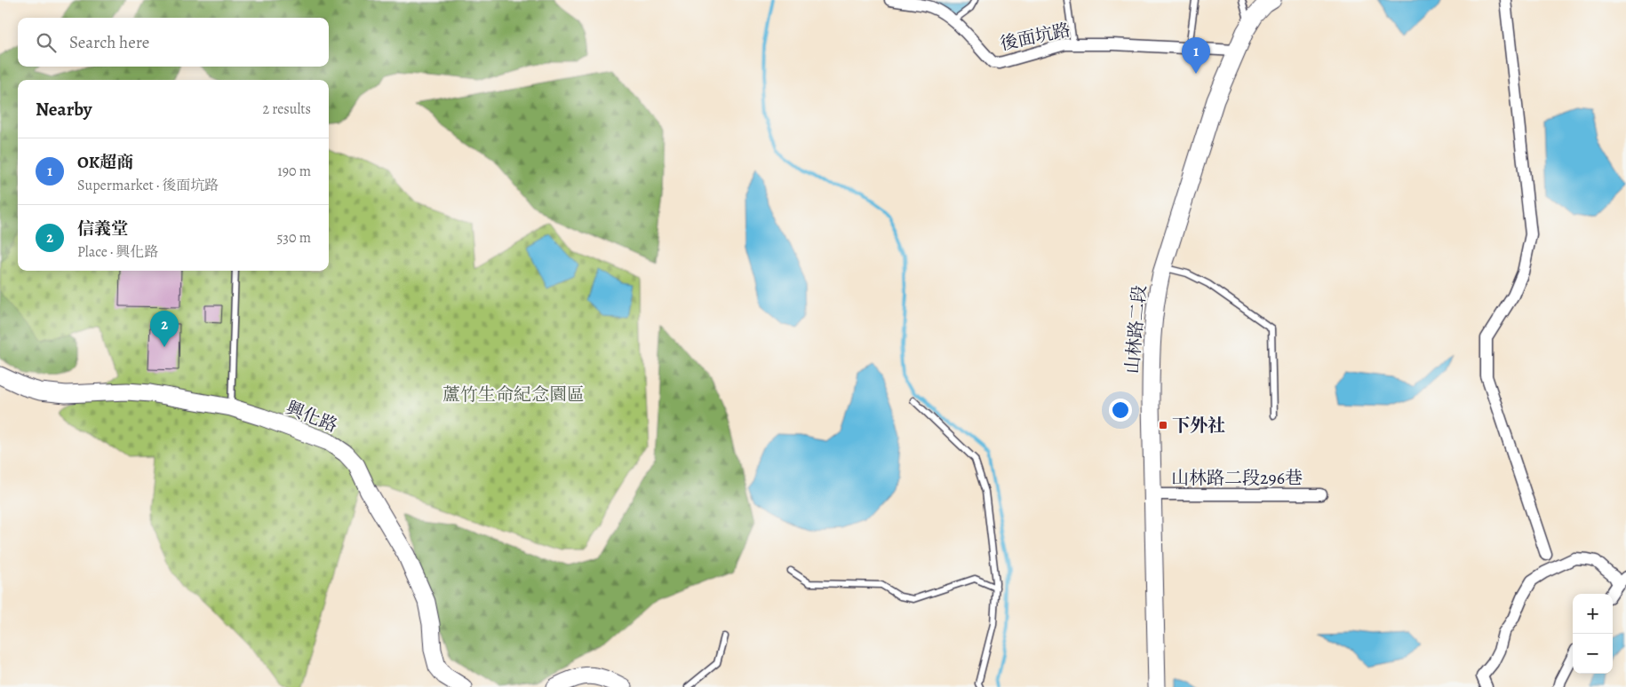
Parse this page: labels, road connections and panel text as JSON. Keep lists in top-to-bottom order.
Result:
{
  "streets": {
    "main road": ["山林路二段", "興化路"],
    "street": ["後面坑路", "山林路二段296巷"]
  },
  "crossings": [
    ["後面坑路", "山林路二段"],
    ["山林路二段", "山林路二段296巷"]
  ],
  "parks": ["蘆竹生命紀念園區"],
  "places": {
    "transit": ["下外社"]
  },
  "page": {
    "search": "Search here",
    "pins": ["1", "2"],
    "heading": ["Nearby", "2 results"],
    "list": [
      {
        "mark": "1",
        "name": "OK超商",
        "note": "Supermarket · 後面坑路",
        "value": "190 m"
      },
      {
        "mark": "2",
        "name": "信義堂",
        "note": "Place · 興化路",
        "value": "530 m"
      }
    ],
    "map_buttons": ["+", "−"]
  }
}
